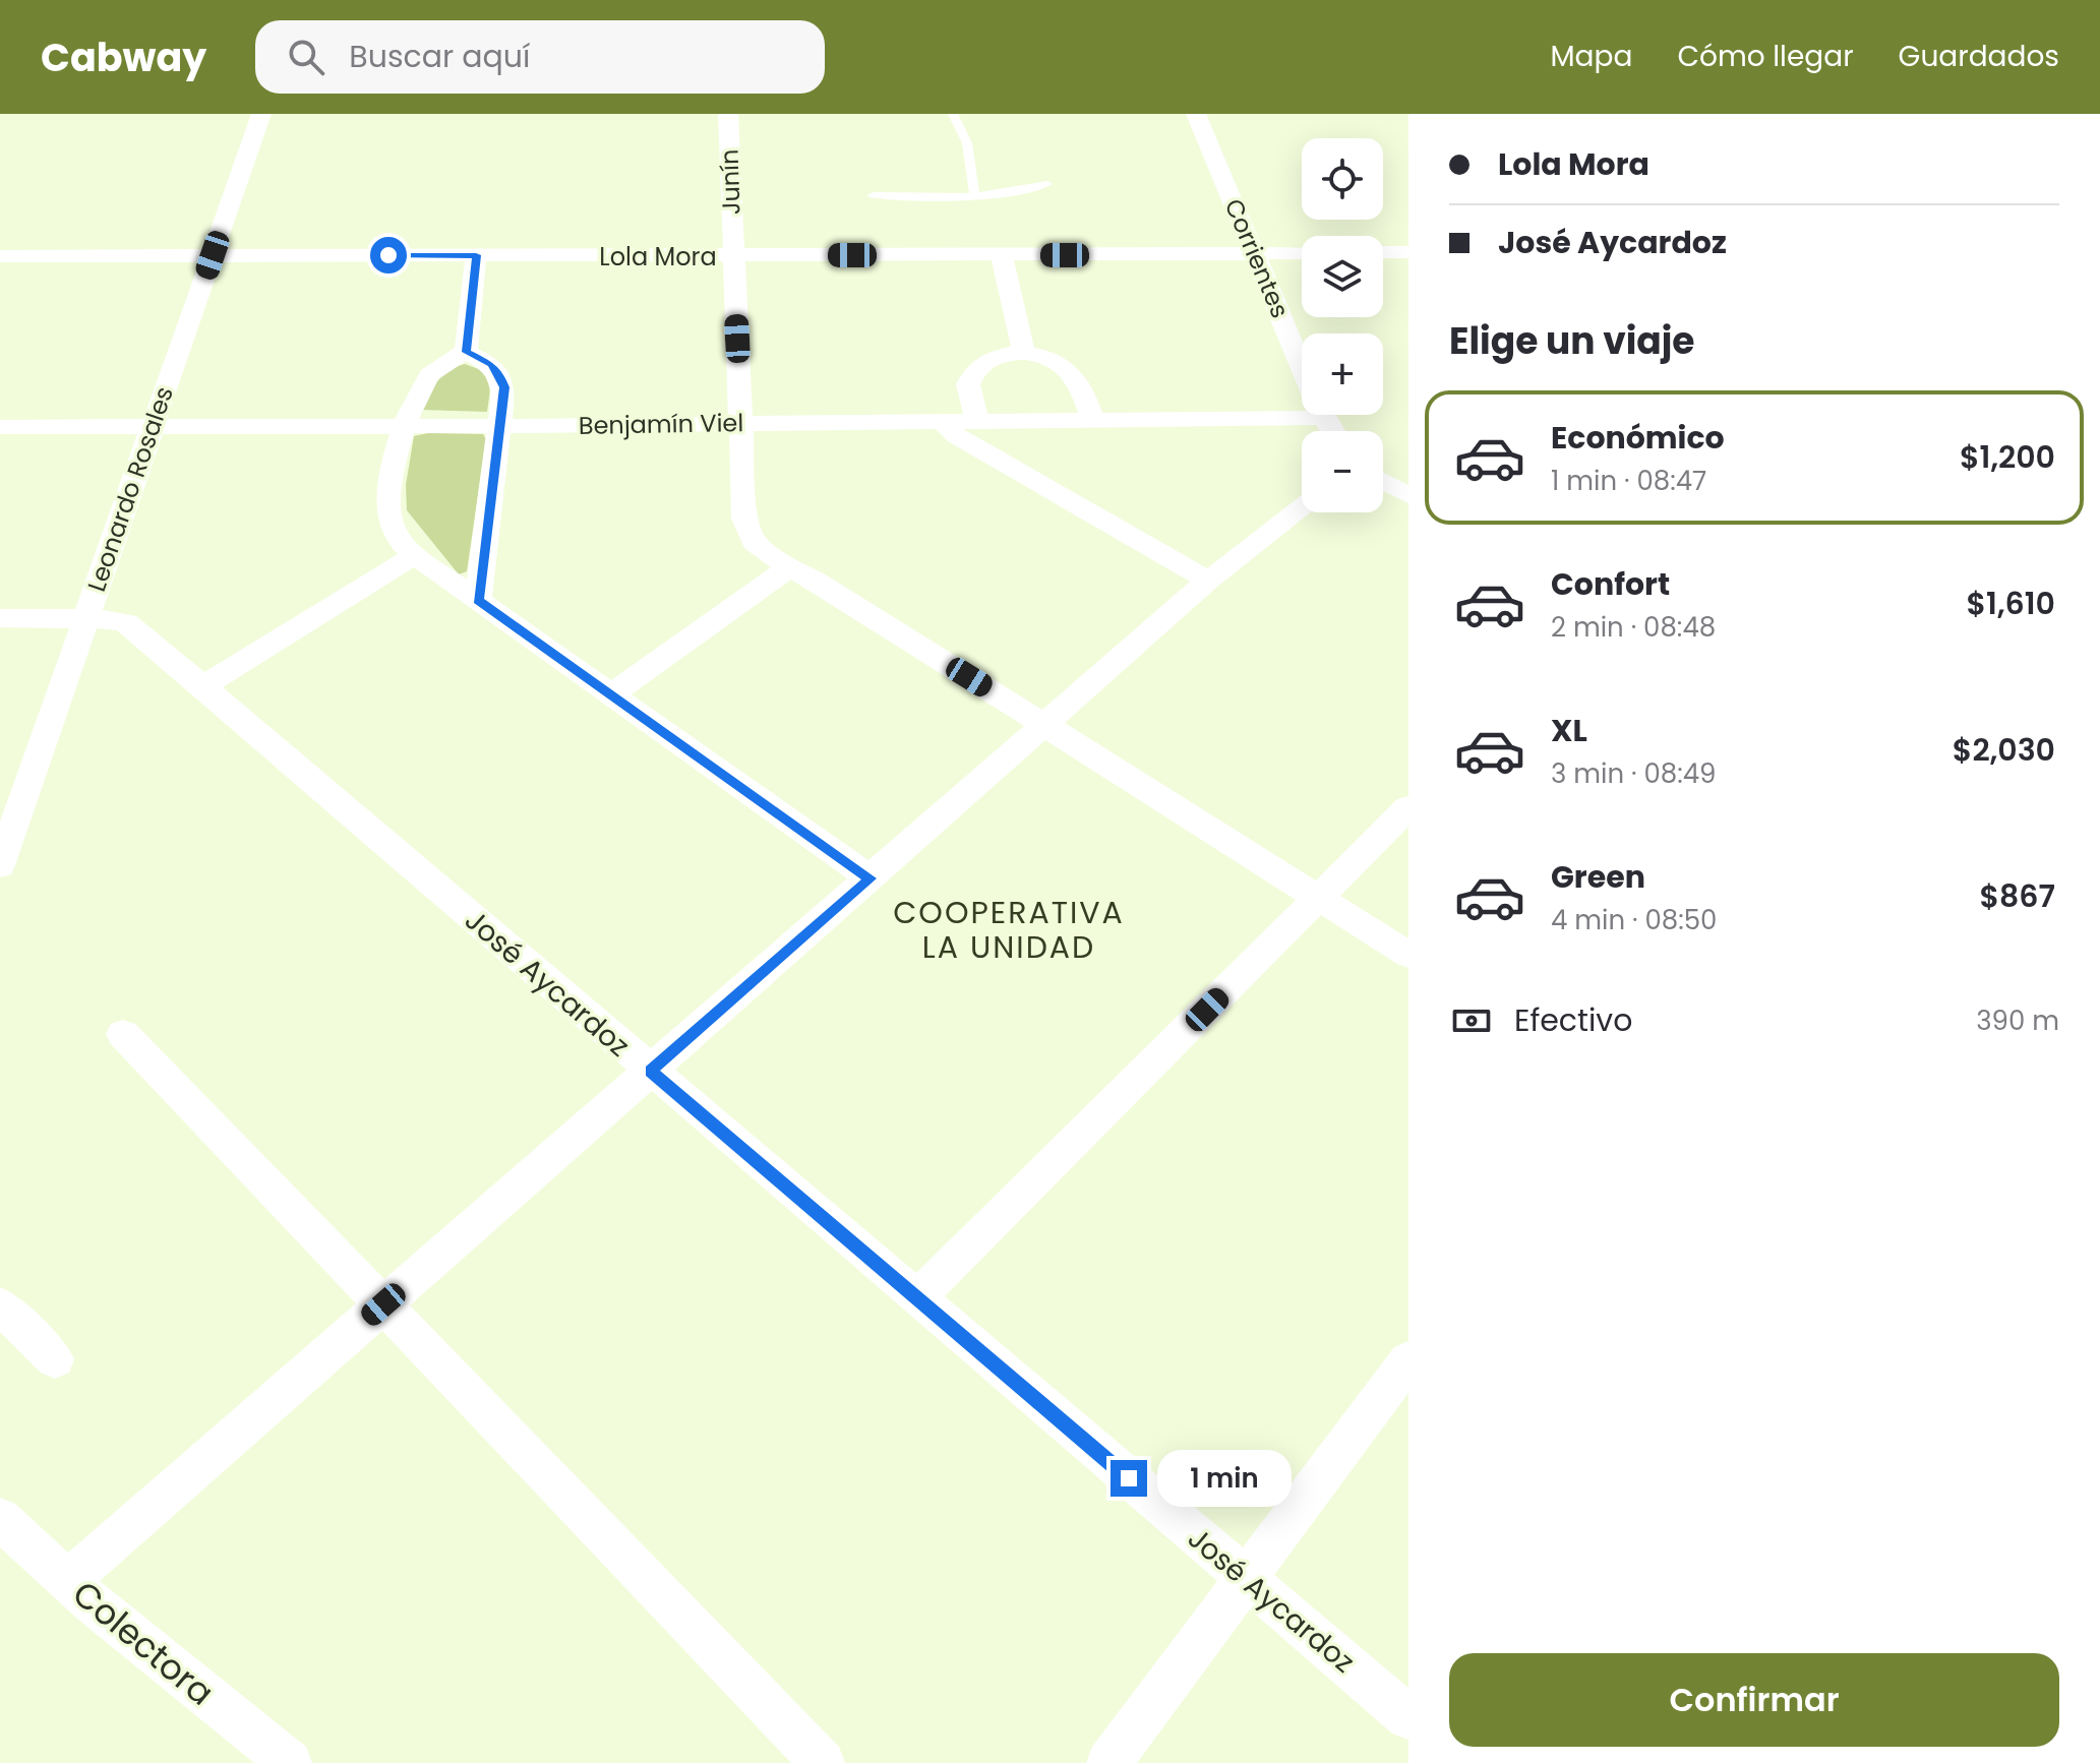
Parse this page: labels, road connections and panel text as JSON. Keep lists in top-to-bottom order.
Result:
{
  "streets": {
    "street": [
      "Junín",
      "Lola Mora",
      "Corrientes",
      "Benjamín Viel",
      "Leonardo Rosales",
      "José Aycardoz",
      "Colectora"
    ]
  },
  "crossings": [
    ["Junín", "Lola Mora"],
    ["Junín", "Benjamín Viel"],
    ["Lola Mora", "Corrientes"],
    ["Lola Mora", "Leonardo Rosales"],
    ["Corrientes", "Benjamín Viel"],
    ["Benjamín Viel", "Leonardo Rosales"],
    ["Leonardo Rosales", "José Aycardoz"]
  ],
  "districts": ["COOPERATIVA LA UNIDAD"],
  "page": {
    "header": "Cabway",
    "search": "Buscar aquí",
    "nav": ["Mapa", "Cómo llegar", "Guardados"],
    "banner": ["Lola Mora", "José Aycardoz"],
    "map_buttons": ["+", "−"],
    "heading": "Elige un viaje",
    "list": [
      {
        "name": "Económico",
        "note": "1 min · 08:47",
        "value": "$1,200"
      },
      {
        "name": "Confort",
        "note": "2 min · 08:48",
        "value": "$1,610"
      },
      {
        "name": "XL",
        "note": "3 min · 08:49",
        "value": "$2,030"
      },
      {
        "name": "Green",
        "note": "4 min · 08:50",
        "value": "$867"
      }
    ],
    "pay": ["Efectivo", "390 m"],
    "bubble": "1 min",
    "buttons": "Confirmar"
  }
}
